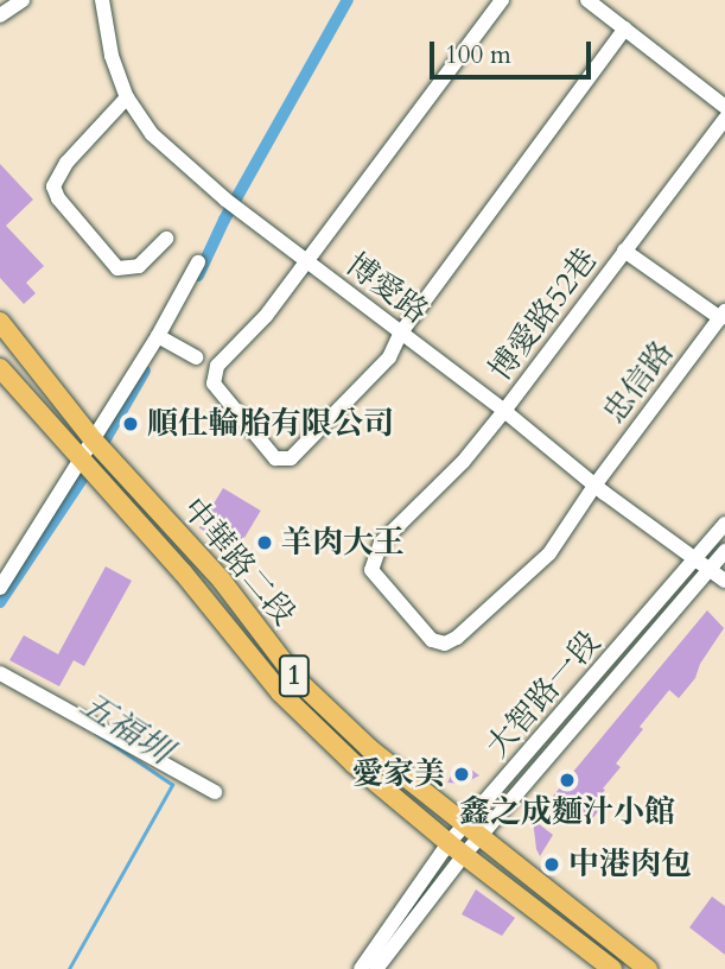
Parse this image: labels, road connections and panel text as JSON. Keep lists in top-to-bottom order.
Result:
{
  "streets": {
    "main road": ["中華路二段", "1"],
    "street": [
      "博愛路",
      "博愛路52巷",
      "忠信路",
      "大智路一段"
    ]
  },
  "crossings": [
    ["博愛路", "博愛路52巷"],
    ["博愛路", "忠信路"],
    ["博愛路", "大智路一段"],
    ["博愛路52巷", "忠信路"],
    ["中華路二段", "大智路一段"]
  ],
  "water": ["五福圳"],
  "places": [
    "順仕輪胎有限公司",
    "羊肉大王",
    "愛家美",
    "鑫之成麵汁小館",
    "中港肉包"
  ],
  "scale_bar": "100 m"
}
